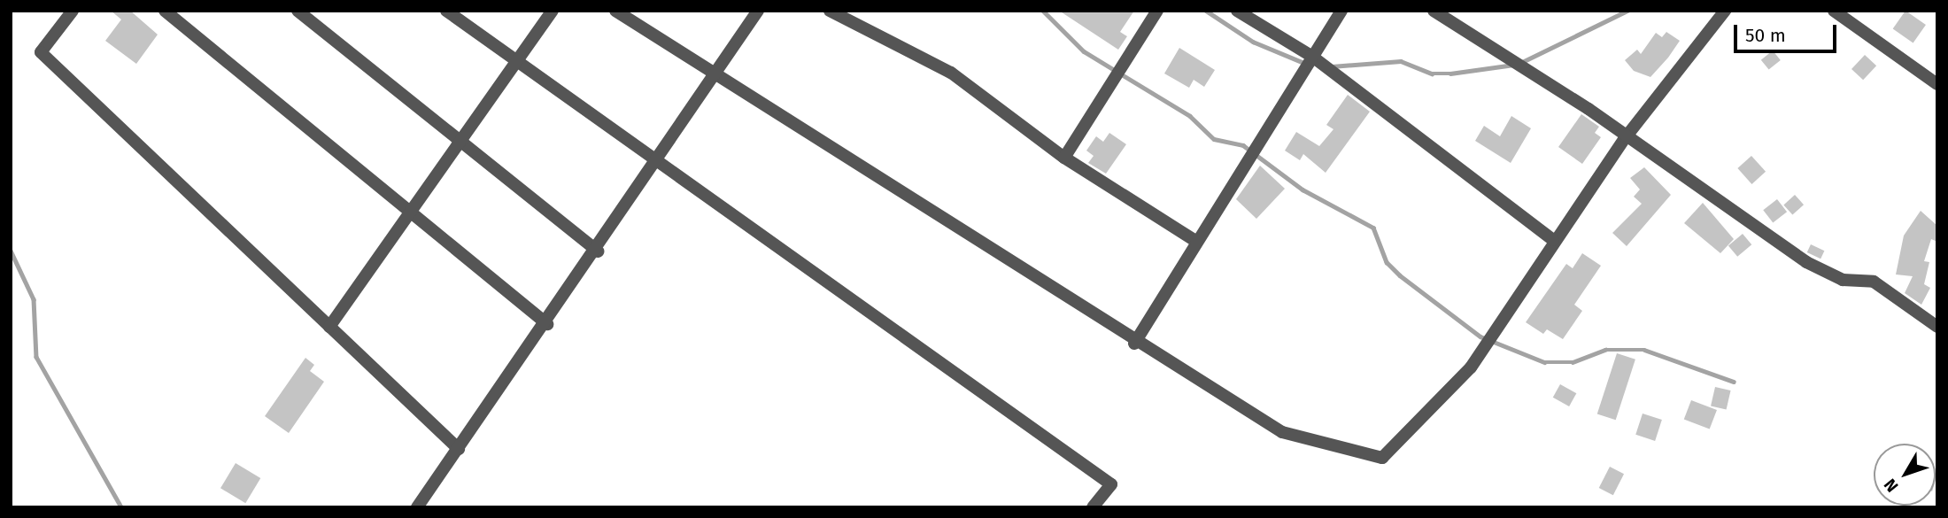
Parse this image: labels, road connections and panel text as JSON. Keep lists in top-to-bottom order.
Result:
{
  "scale_bar": "50 m",
  "north": "bottom left"
}
